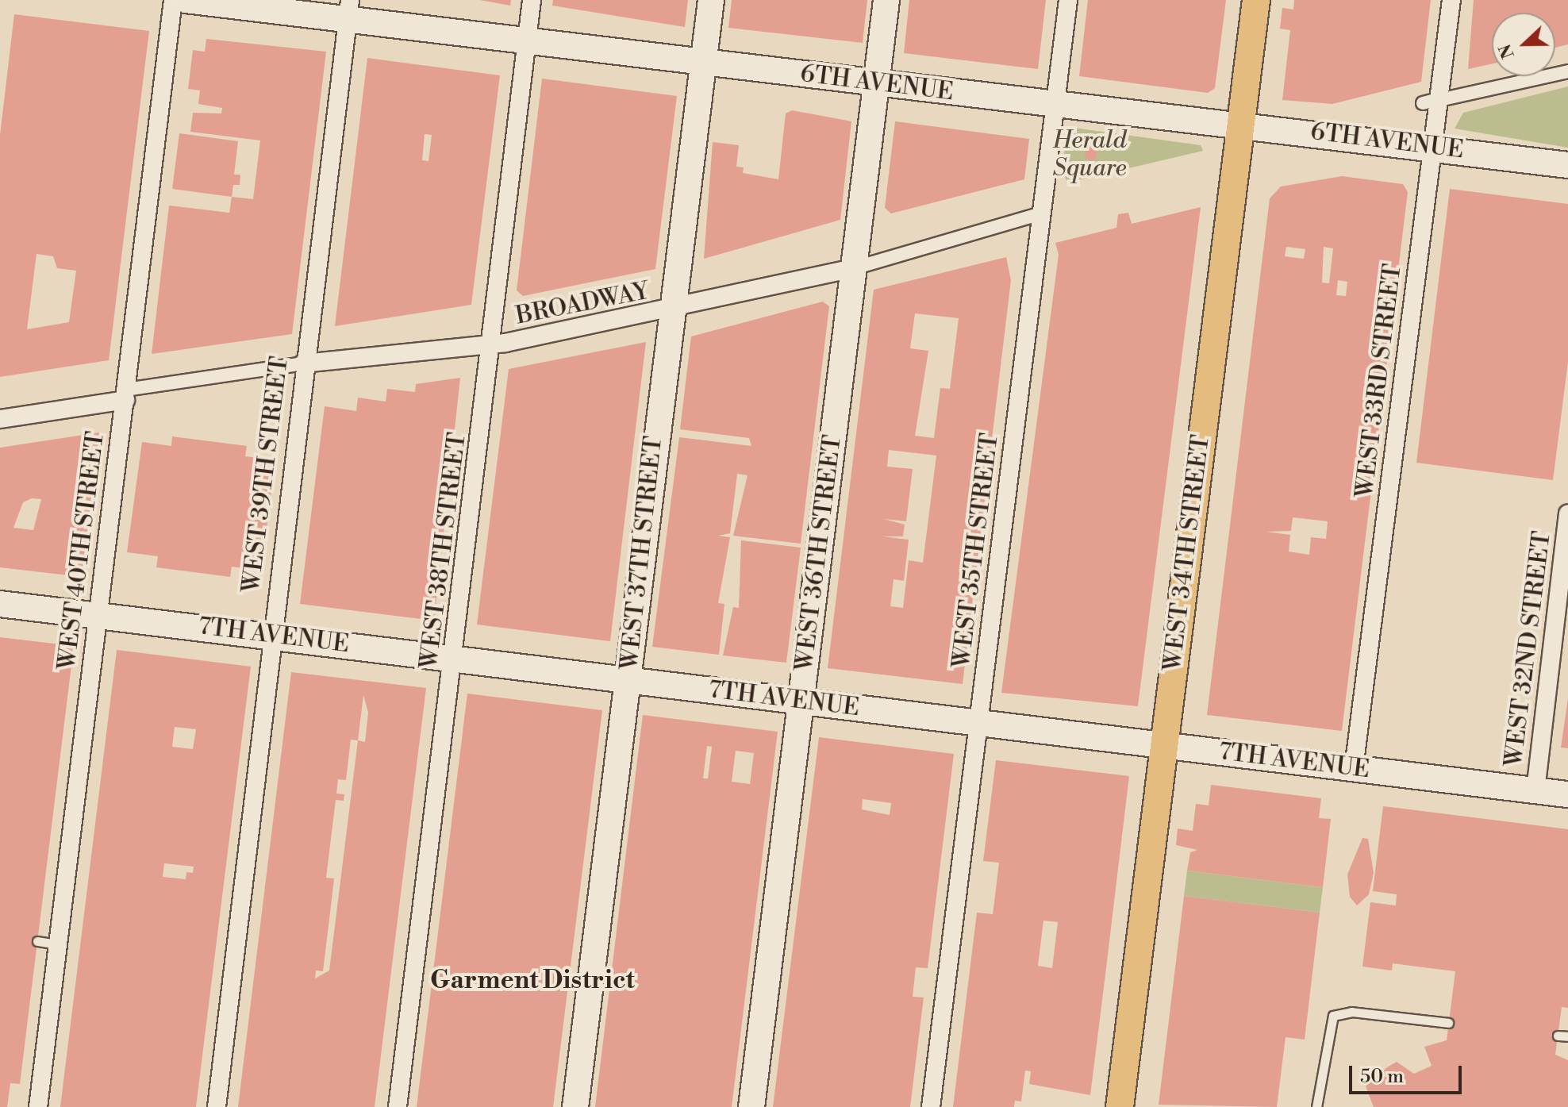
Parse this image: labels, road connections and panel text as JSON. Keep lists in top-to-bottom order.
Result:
{
  "streets": {
    "main road": [
      "6TH AVENUE",
      "WEST 37TH STREET",
      "WEST 36TH STREET",
      "WEST 34TH STREET",
      "7TH AVENUE"
    ],
    "street": [
      "BROADWAY",
      "WEST 33RD STREET",
      "WEST 39TH STREET",
      "WEST 40TH STREET",
      "WEST 38TH STREET",
      "WEST 35TH STREET",
      "WEST 32ND STREET"
    ]
  },
  "crossings": [
    ["6TH AVENUE", "WEST 33RD STREET"],
    ["6TH AVENUE", "WEST 39TH STREET"],
    ["6TH AVENUE", "WEST 38TH STREET"],
    ["6TH AVENUE", "WEST 35TH STREET"],
    ["6TH AVENUE", "WEST 37TH STREET"],
    ["6TH AVENUE", "WEST 36TH STREET"],
    ["6TH AVENUE", "WEST 34TH STREET"],
    ["BROADWAY", "WEST 39TH STREET"],
    ["BROADWAY", "WEST 40TH STREET"],
    ["BROADWAY", "WEST 38TH STREET"],
    ["BROADWAY", "WEST 35TH STREET"],
    ["BROADWAY", "WEST 37TH STREET"],
    ["BROADWAY", "WEST 36TH STREET"],
    ["WEST 33RD STREET", "7TH AVENUE"],
    ["WEST 39TH STREET", "7TH AVENUE"],
    ["WEST 40TH STREET", "7TH AVENUE"],
    ["WEST 38TH STREET", "7TH AVENUE"],
    ["WEST 35TH STREET", "7TH AVENUE"],
    ["WEST 37TH STREET", "7TH AVENUE"],
    ["WEST 36TH STREET", "7TH AVENUE"],
    ["WEST 34TH STREET", "7TH AVENUE"],
    ["7TH AVENUE", "WEST 32ND STREET"]
  ],
  "districts": ["Garment District"],
  "parks": ["Herald Square"],
  "scale_bar": "50 m",
  "north": "left"
}
